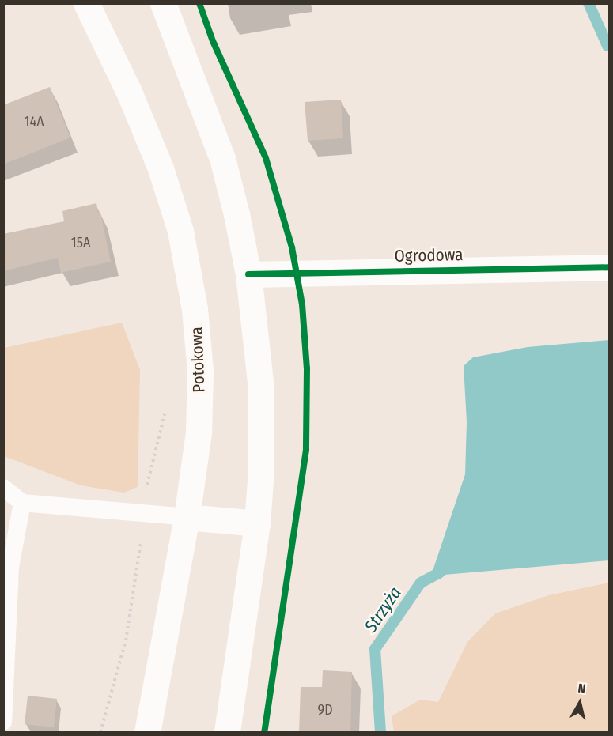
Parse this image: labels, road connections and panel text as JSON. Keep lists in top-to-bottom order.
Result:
{
  "streets": {
    "main road": ["Ogrodowa", "Potokowa"]
  },
  "water": ["Strzyża"],
  "house_numbers": ["14A", "15A", "9D"],
  "north": "top"
}
